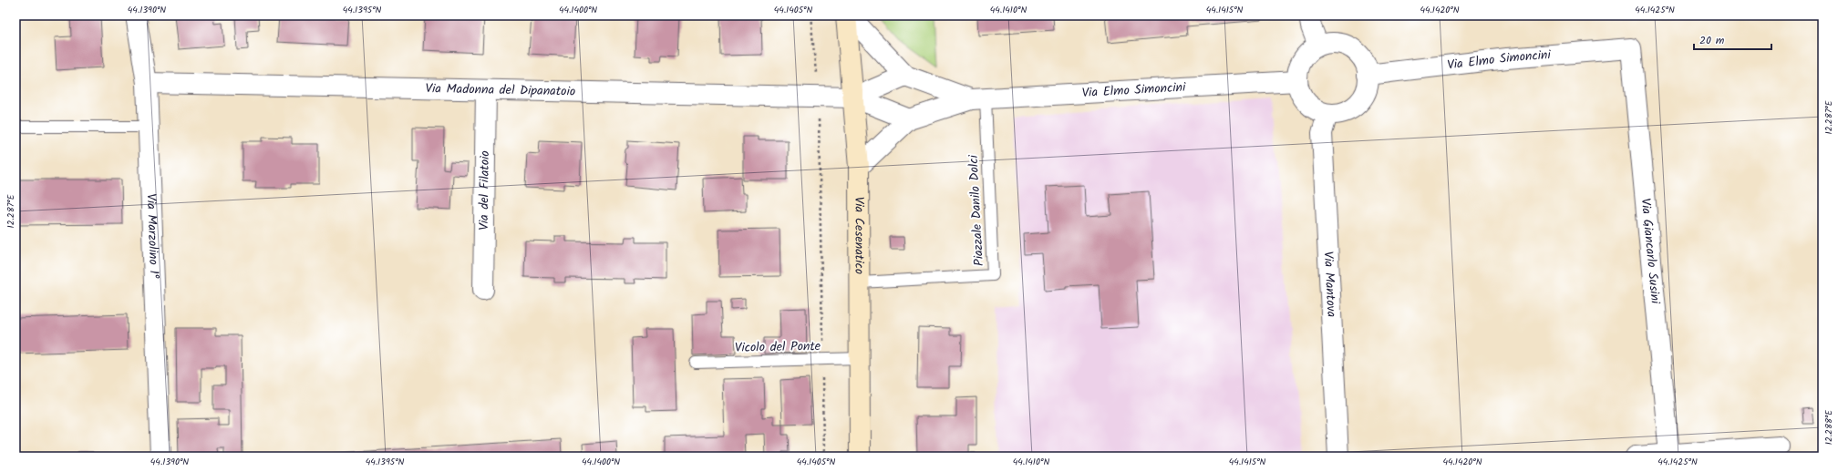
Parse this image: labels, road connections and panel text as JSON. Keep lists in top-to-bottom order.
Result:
{
  "streets": {
    "main road": ["Via Cesenatico"],
    "street": [
      "Via Elmo Simoncini",
      "Via Madonna del Dipanatoio",
      "Via del Filatoio",
      "Via Marzolino 1°",
      "Via Giancarlo Susini",
      "Via Mantova"
    ],
    "lane": ["Piazzale Danilo Dolci", "Vicolo del Ponte"]
  },
  "crossings": [
    ["Via Elmo Simoncini", "Piazzale Danilo Dolci"],
    ["Via Elmo Simoncini", "Via Cesenatico"],
    ["Via Elmo Simoncini", "Via Giancarlo Susini"],
    ["Via Elmo Simoncini", "Via Mantova"],
    ["Via Madonna del Dipanatoio", "Via del Filatoio"],
    ["Via Madonna del Dipanatoio", "Via Marzolino 1°"],
    ["Via Madonna del Dipanatoio", "Via Cesenatico"],
    ["Piazzale Danilo Dolci", "Via Cesenatico"],
    ["Via Cesenatico", "Vicolo del Ponte"]
  ],
  "scale_bar": "20 m",
  "coordinates": [
    "44.1390°N",
    "44.1395°N",
    "44.1400°N",
    "44.1405°N",
    "44.1410°N",
    "44.1415°N",
    "44.1420°N",
    "44.1425°N",
    "12.287°E",
    "12.288°E"
  ]
}
